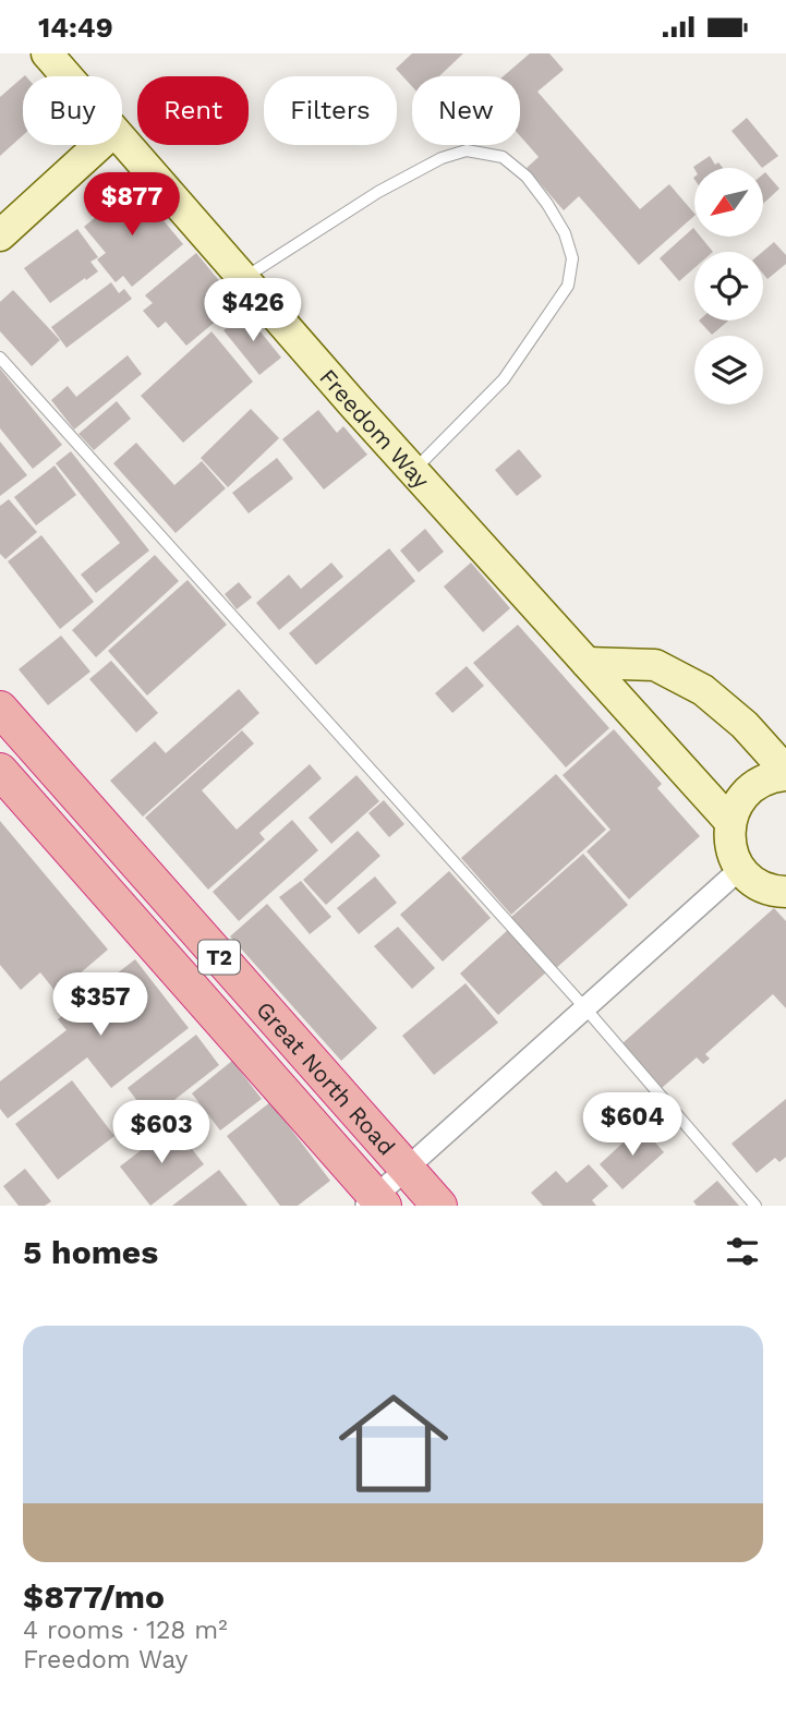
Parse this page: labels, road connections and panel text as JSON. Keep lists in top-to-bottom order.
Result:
{
  "streets": {
    "highway": ["T2", "Great North Road"],
    "main road": ["Freedom Way"]
  },
  "north": "bottom left",
  "page": {
    "status": "14:49",
    "chip": [
      "Buy",
      "Rent",
      "Filters",
      "New"
    ],
    "price": [
      "$877",
      "$426",
      "$357",
      "$604",
      "$603"
    ],
    "heading": "5 homes",
    "list": [
      {
        "name": "$877/mo",
        "note": "4 rooms · 128 m² · Freedom Way"
      }
    ]
  }
}
